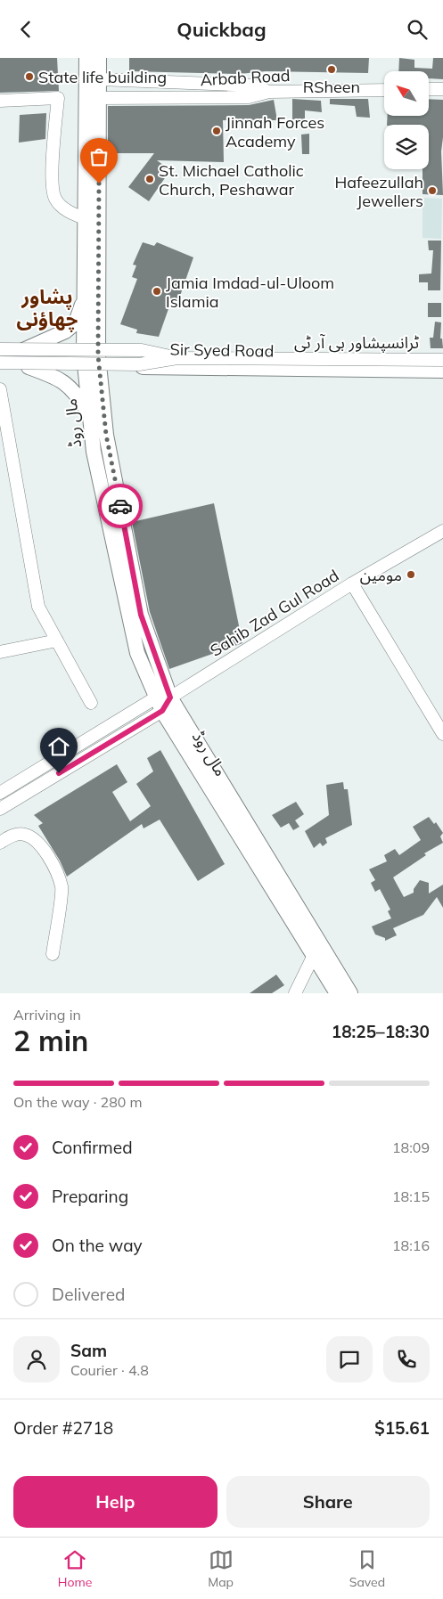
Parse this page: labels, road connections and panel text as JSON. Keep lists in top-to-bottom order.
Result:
{
  "streets": {
    "main road": ["Sir Syed Road", "مال روڈ"],
    "street": ["Arbab Road", "ٹرانسپشاور بی آر ٹی", "Sahib Zad Gul Road"]
  },
  "crossings": [
    ["Arbab Road", "مال روڈ"],
    ["ٹرانسپشاور بی آر ٹی", "Sir Syed Road"],
    ["Sir Syed Road", "مال روڈ"],
    ["مال روڈ", "Sahib Zad Gul Road"]
  ],
  "districts": ["پشاور چھاؤنی"],
  "places": [
    "RSheen",
    "State life building",
    "Jinnah Forces Academy",
    "St. Michael Catholic Church, Peshawar",
    "Hafeezullah Jewellers",
    "Jamia Imdad-ul-Uloom Islamia",
    "مومین"
  ],
  "north": "top left",
  "page": {
    "header": "Quickbag",
    "heading": ["2 min", "Arriving in", "18:25–18:30"],
    "panel": [
      "Sam",
      "Courier · 4.8",
      "Order #2718",
      "$15.61"
    ],
    "bar": "On the way · 280 m",
    "list": [
      ["Confirmed", "18:09"],
      ["Preparing", "18:15"],
      ["On the way", "18:16"],
      "Delivered"
    ],
    "buttons": ["Help", "Share"],
    "tabs": ["Home", "Map", "Saved"]
  }
}
